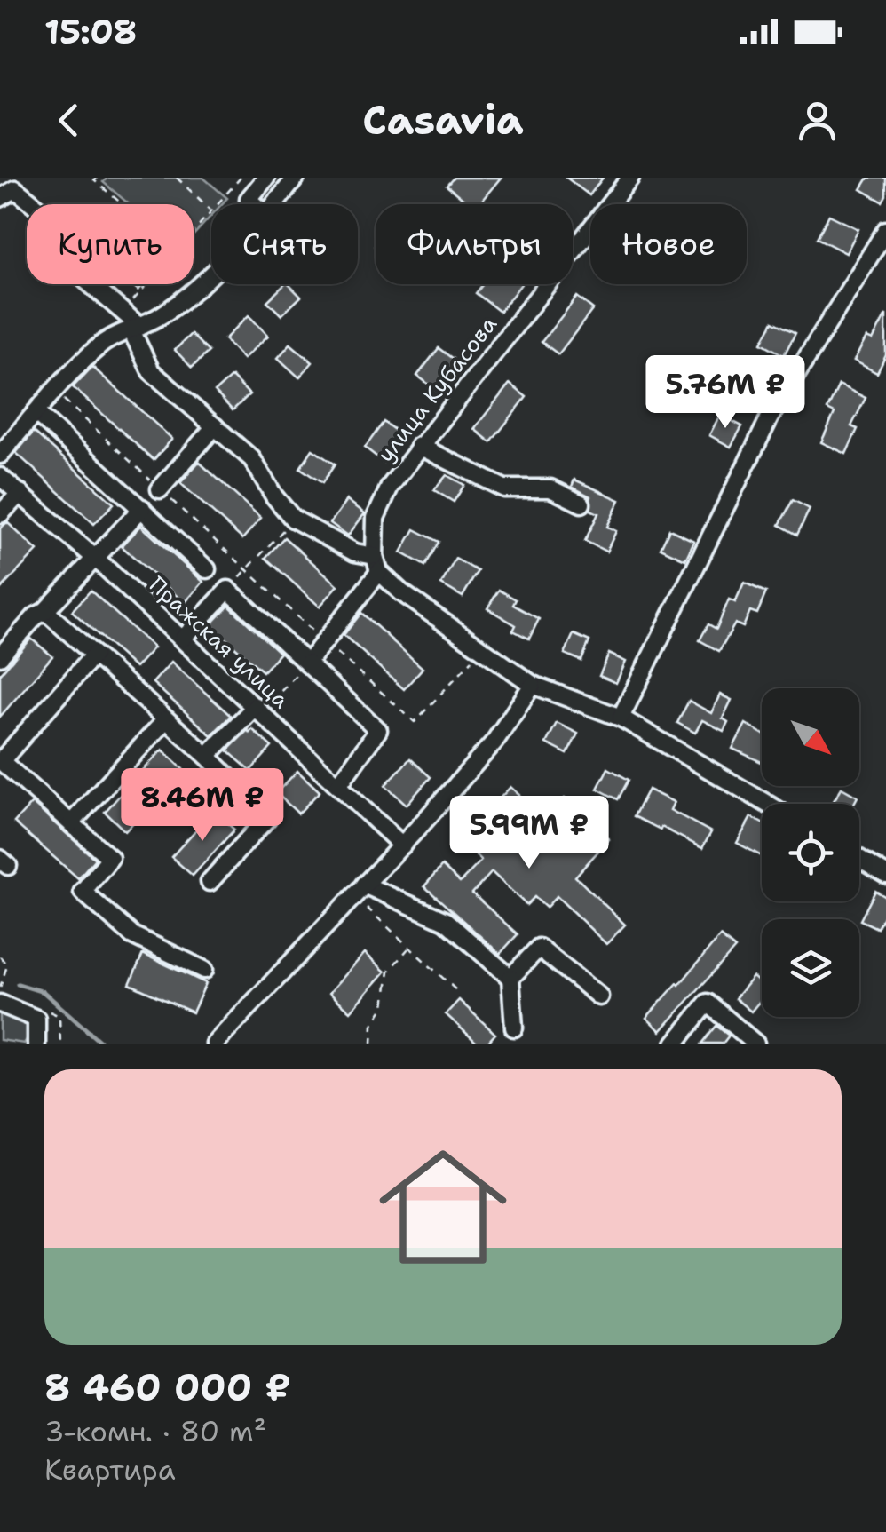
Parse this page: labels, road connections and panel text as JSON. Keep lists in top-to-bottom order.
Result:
{
  "streets": {
    "street": ["улица Кубасова", "Пражская улица"]
  },
  "north": "bottom right",
  "page": {
    "status": "15:08",
    "header": "Casavia",
    "chip": [
      "Купить",
      "Снять",
      "Фильтры",
      "Новое"
    ],
    "price": ["5.76M ₽", "8.46M ₽", "5.99M ₽"],
    "list": [
      {
        "name": "8 460 000 ₽",
        "note": "3-комн. · 80 m² · Квартира"
      }
    ]
  }
}
